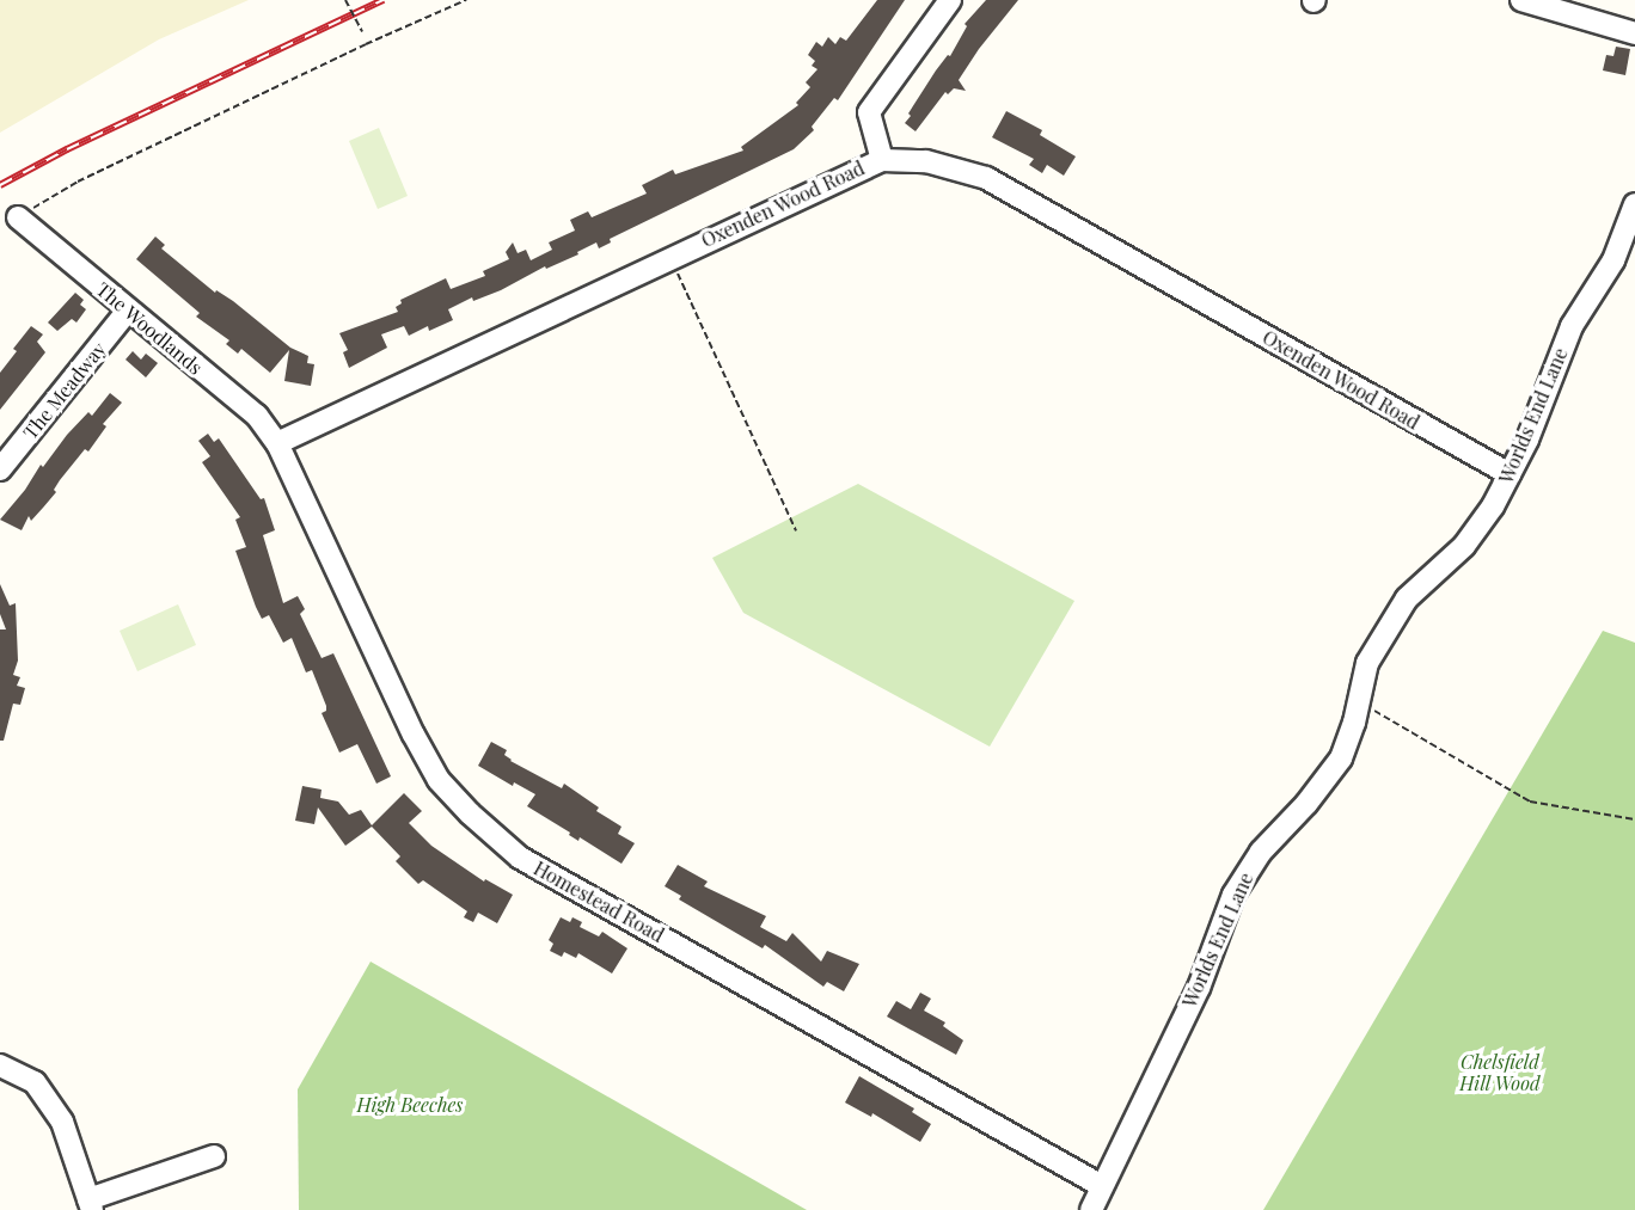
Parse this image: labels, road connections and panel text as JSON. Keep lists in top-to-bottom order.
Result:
{
  "streets": {
    "street": [
      "Oxenden Wood Road",
      "The Woodlands",
      "The Meadway",
      "Worlds End Lane",
      "Homestead Road"
    ]
  },
  "crossings": [
    ["Oxenden Wood Road", "The Woodlands"],
    ["Oxenden Wood Road", "Worlds End Lane"],
    ["Oxenden Wood Road", "Homestead Road"],
    ["The Woodlands", "The Meadway"],
    ["The Woodlands", "Homestead Road"],
    ["Worlds End Lane", "Homestead Road"]
  ],
  "parks": ["Chelsfield Hill Wood", "High Beeches"]
}
